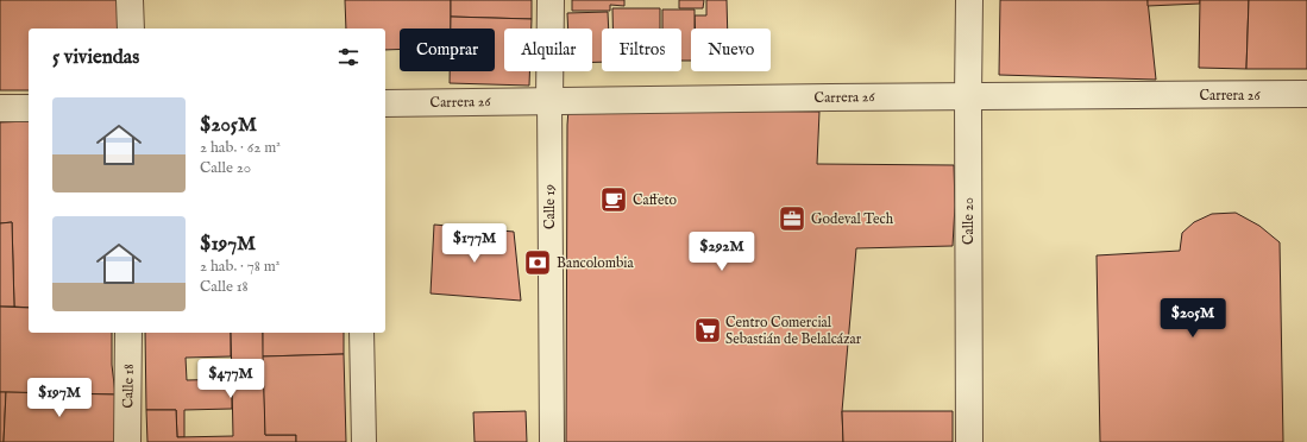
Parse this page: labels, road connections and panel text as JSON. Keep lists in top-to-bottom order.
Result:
{
  "streets": {
    "street": [
      "Carrera 26",
      "Calle 19",
      "Calle 20",
      "Calle 18"
    ]
  },
  "crossings": [
    ["Carrera 26", "Calle 19"],
    ["Carrera 26", "Calle 20"]
  ],
  "places": {
    "cafe": ["Caffeto"],
    "office": ["Godeval Tech"],
    "bank": ["Bancolombia"],
    "supermarket": ["Centro Comercial Sebastián de Belalcázar"]
  },
  "page": {
    "chip": [
      "Comprar",
      "Alquilar",
      "Filtros",
      "Nuevo"
    ],
    "heading": "5 viviendas",
    "list": [
      {
        "name": "$205M",
        "note": "2 hab. · 62 m² · Calle 20"
      },
      {
        "name": "$197M",
        "note": "2 hab. · 78 m² · Calle 18"
      }
    ],
    "price": [
      "$177M",
      "$292M",
      "$205M",
      "$477M",
      "$197M"
    ]
  }
}
